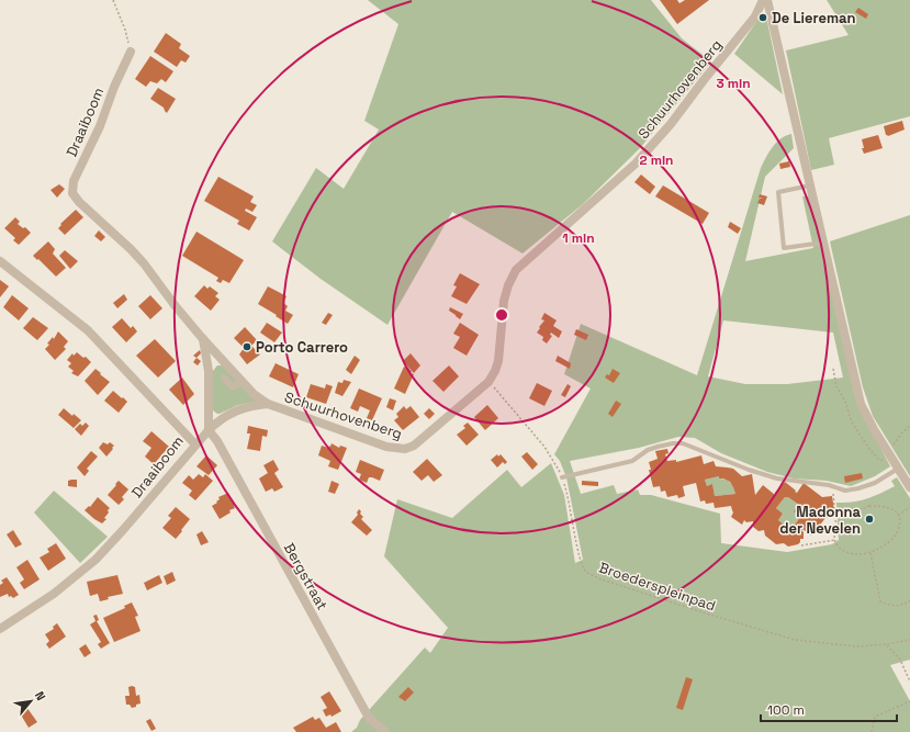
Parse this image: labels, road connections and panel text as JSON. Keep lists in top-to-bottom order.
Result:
{
  "streets": {
    "street": ["Schuurhovenberg", "Draaiboom", "Bergstraat"],
    "path": ["Broederspleinpad"]
  },
  "crossings": [
    ["Schuurhovenberg", "Draaiboom"],
    ["Schuurhovenberg", "Bergstraat"],
    ["Schuurhovenberg", "Broederspleinpad"]
  ],
  "places": ["De Liereman", "Porto Carrero", "Madonna der Nevelen"],
  "scale_bar": "100 m",
  "north": "top right",
  "rings": ["3 min", "2 min", "1 min"]
}
